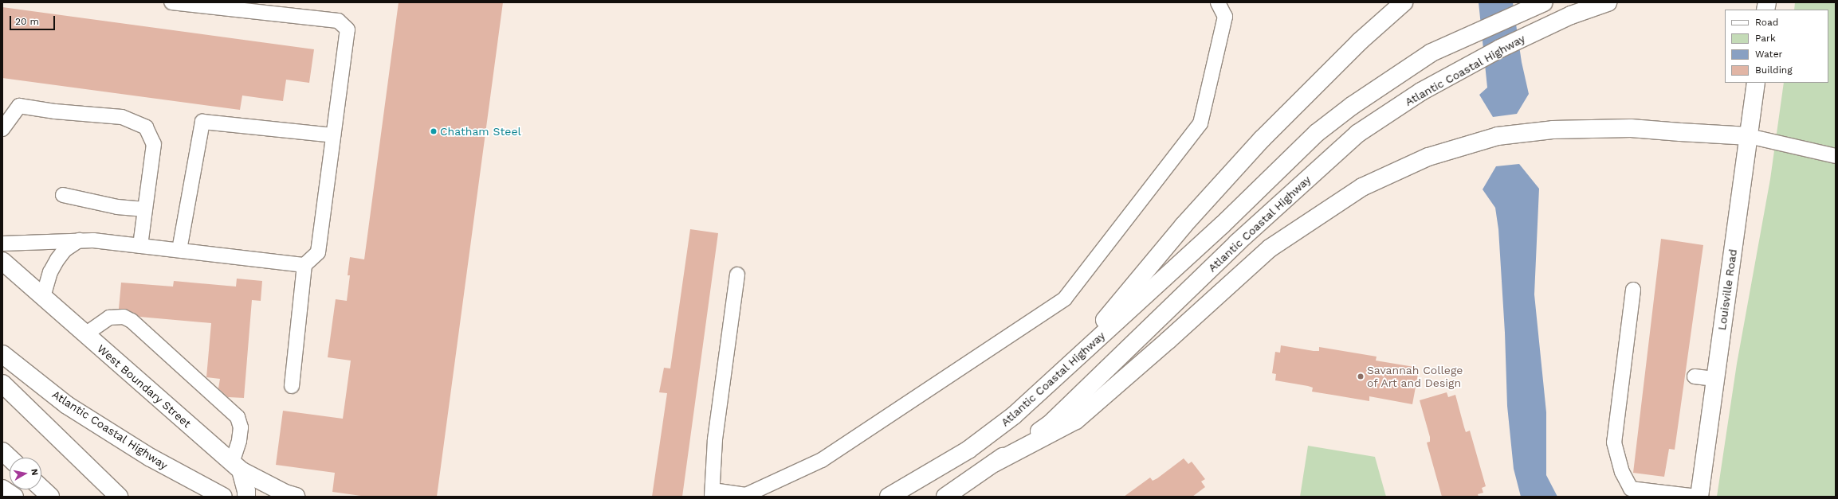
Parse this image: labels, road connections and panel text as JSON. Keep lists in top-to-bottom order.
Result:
{
  "streets": {
    "main road": ["Atlantic Coastal Highway", "Louisville Road", "West Boundary Street"]
  },
  "places": ["Chatham Steel", "Savannah College of Art and Design"],
  "legend": [
    "Road",
    "Park",
    "Water",
    "Building"
  ],
  "scale_bar": "20 m",
  "north": "right"
}
